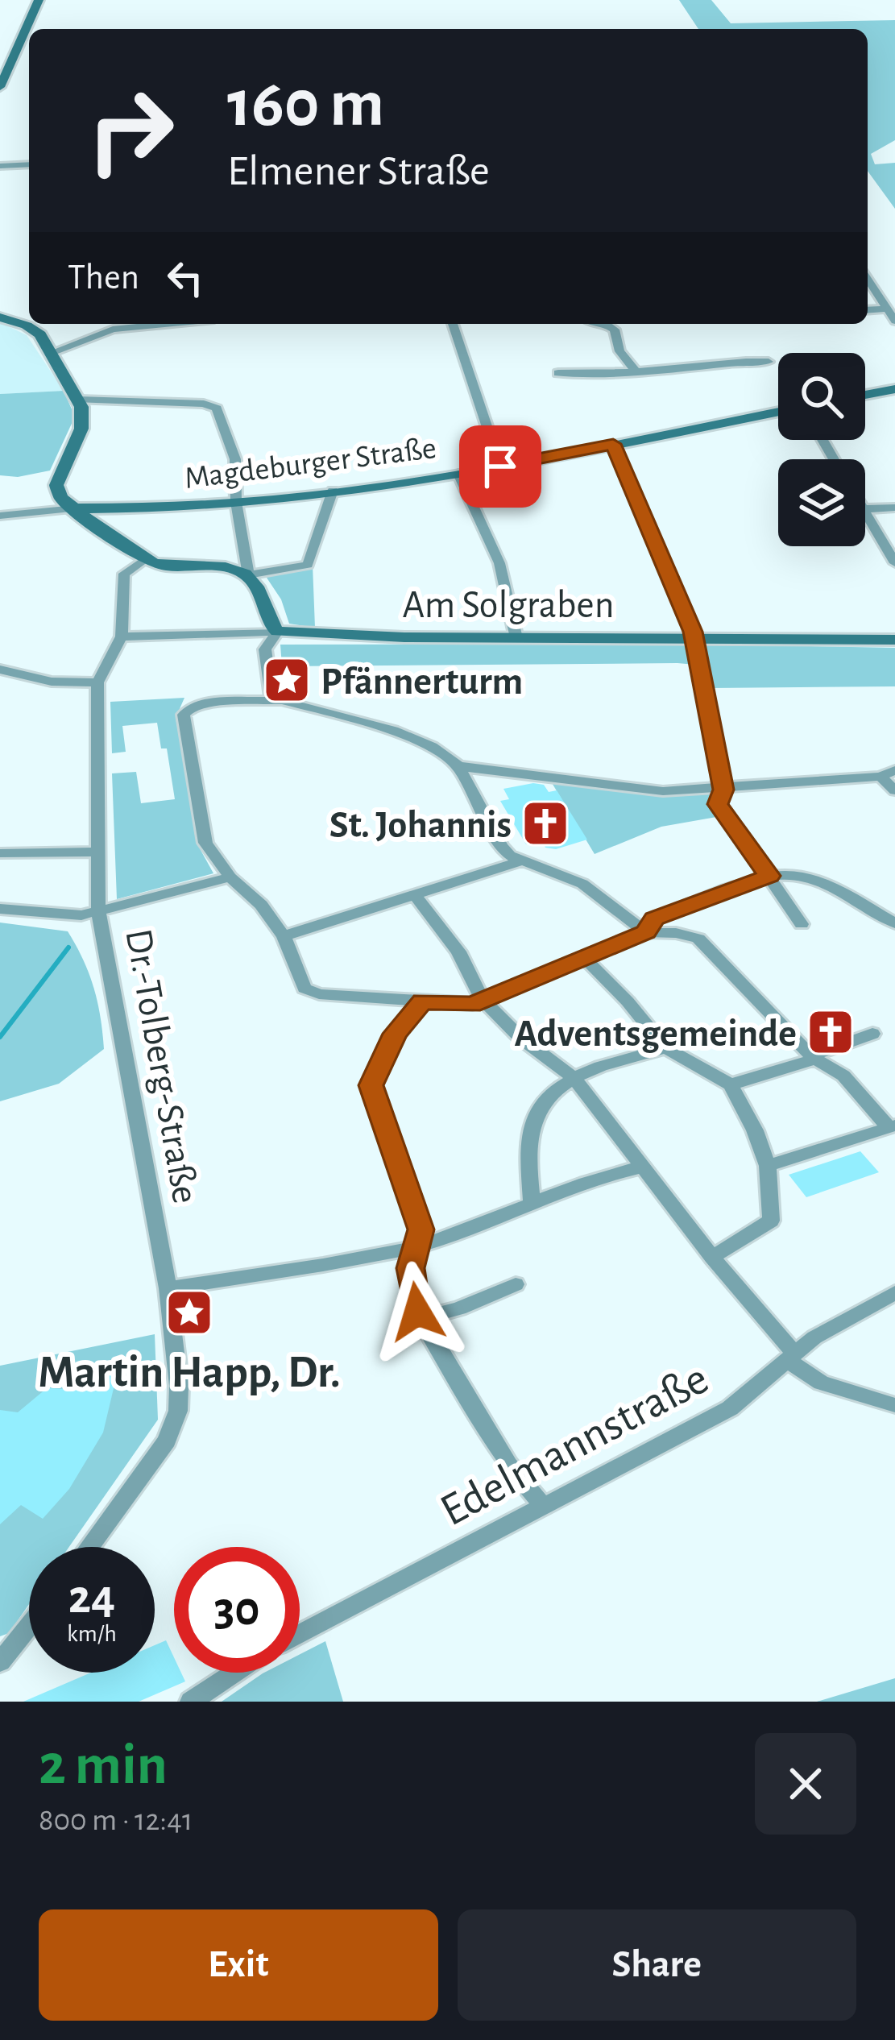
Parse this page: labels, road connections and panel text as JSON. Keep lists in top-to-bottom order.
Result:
{
  "streets": {
    "street": [
      "Magdeburger Straße",
      "Am Solgraben",
      "Dr.-Tolberg-Straße",
      "Edelmannstraße"
    ]
  },
  "crossings": [
    ["Am Solgraben", "Dr.-Tolberg-Straße"]
  ],
  "places": {
    "place": ["Pfännerturm", "Martin Happ, Dr."],
    "church": ["St. Johannis", "Adventsgemeinde"]
  },
  "page": {
    "turn": ["160 m", "Elmener Straße"],
    "then": "Then",
    "speed": "24 km/h",
    "limit": "30",
    "heading": ["2 min", "800 m · 12:41"],
    "buttons": ["Exit", "Share"]
  }
}
